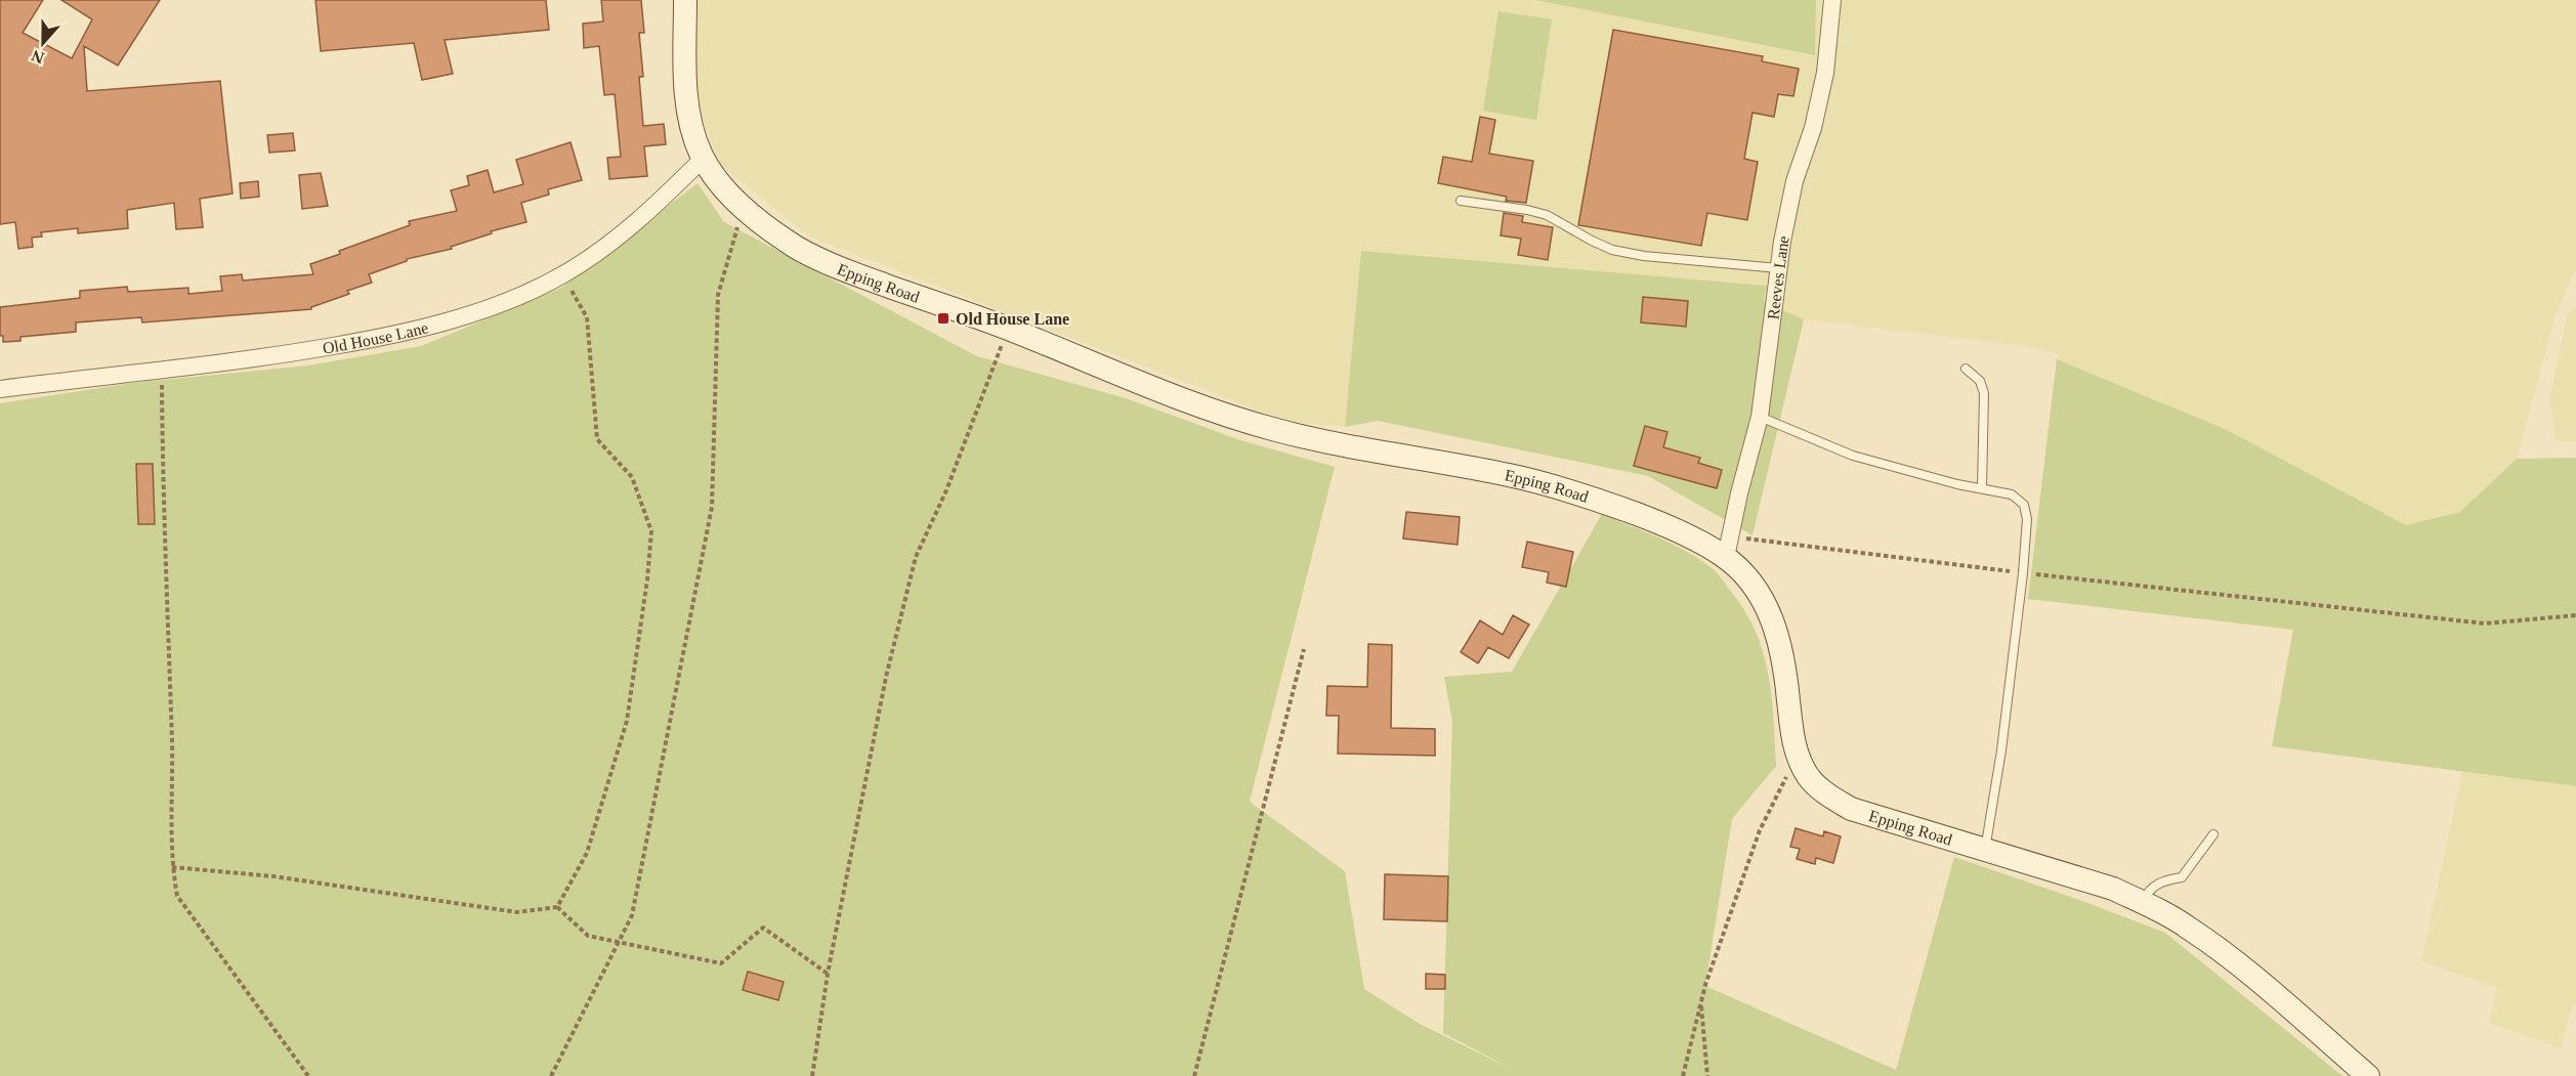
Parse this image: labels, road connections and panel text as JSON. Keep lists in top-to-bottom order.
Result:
{
  "streets": {
    "main road": ["Epping Road"],
    "street": ["Reeves Lane", "Old House Lane"]
  },
  "crossings": [
    ["Reeves Lane", "Epping Road"],
    ["Epping Road", "Old House Lane"]
  ],
  "places": {
    "transit": ["Old House Lane"]
  },
  "north": "bottom"
}
